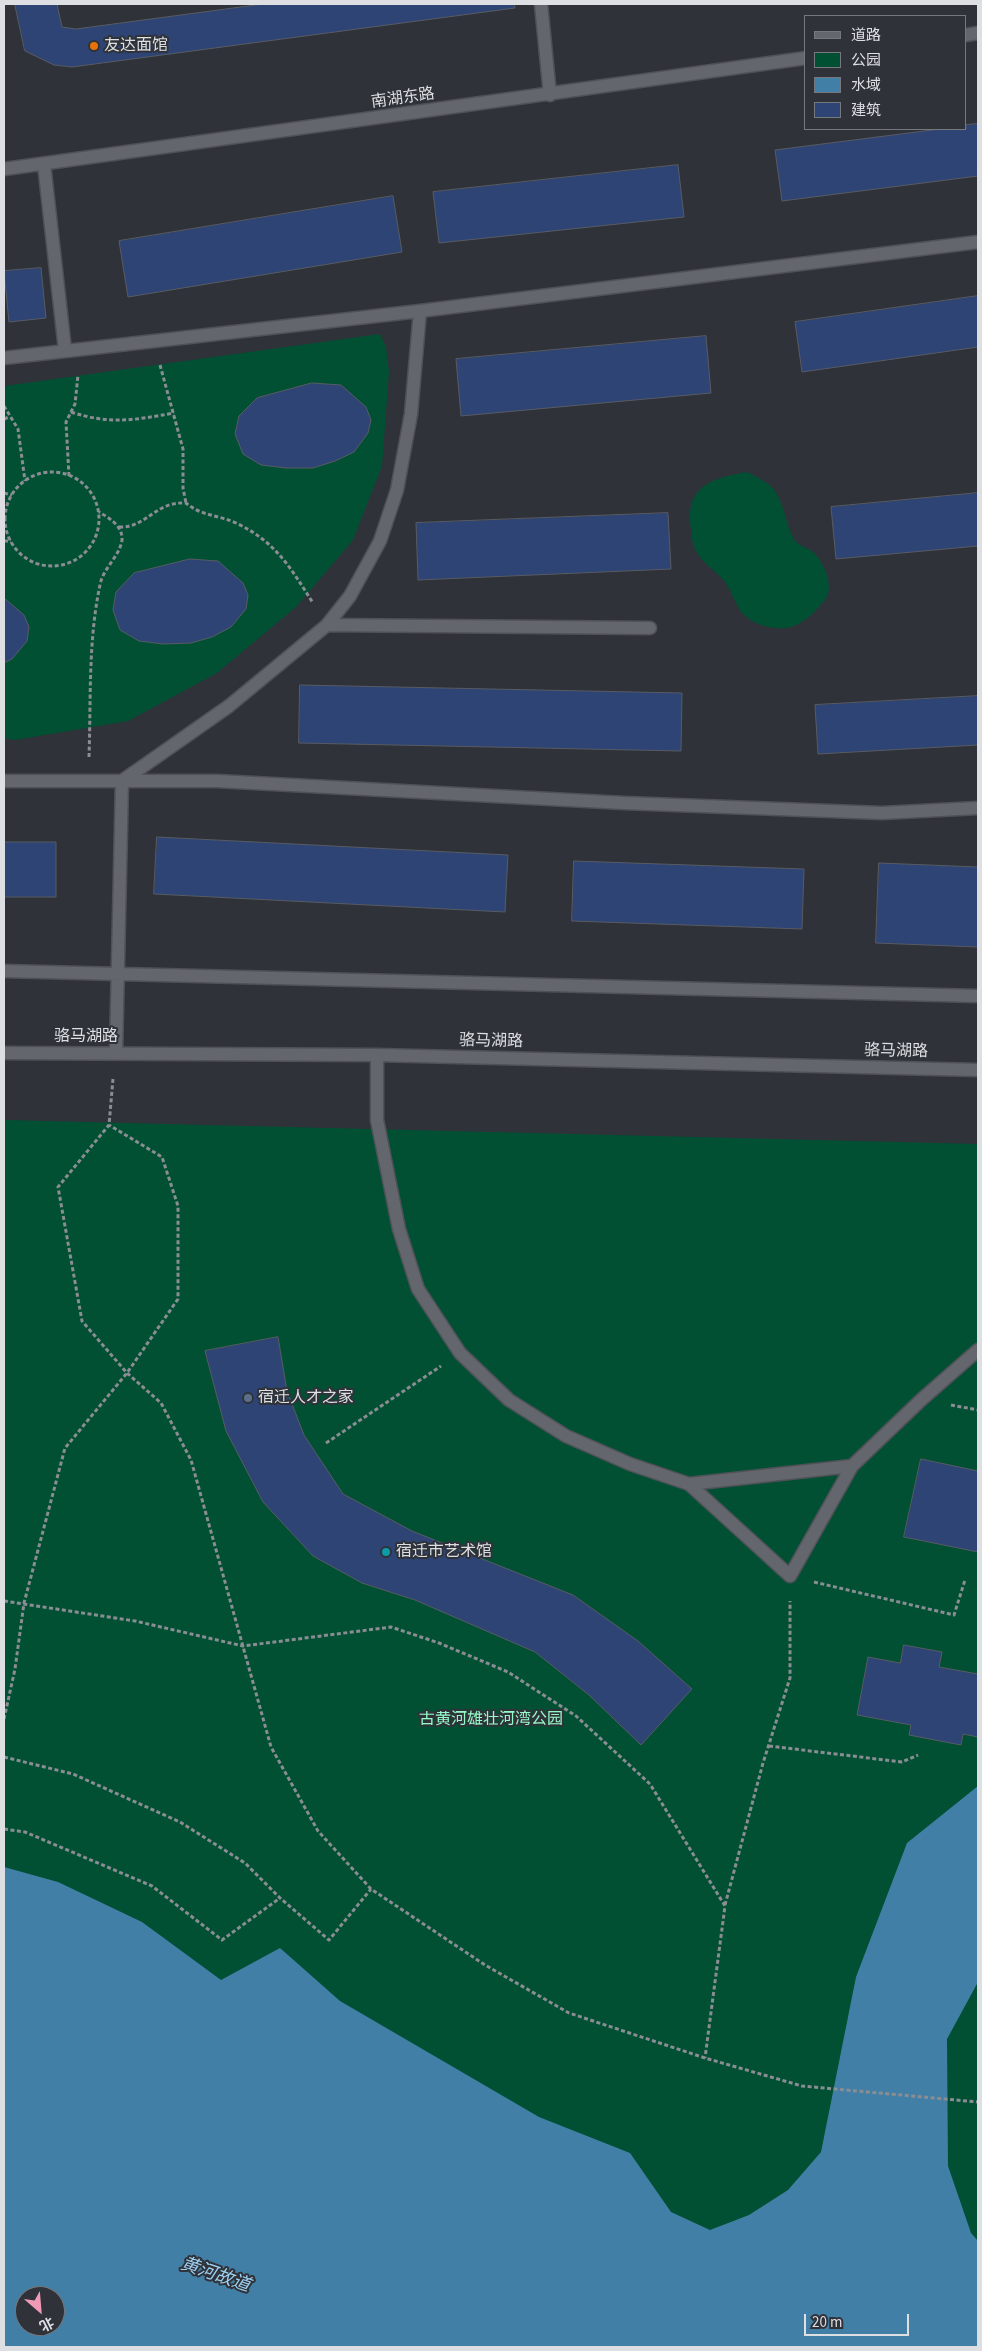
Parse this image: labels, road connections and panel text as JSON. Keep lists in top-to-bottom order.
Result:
{
  "streets": {
    "street": ["南湖东路", "骆马湖路"]
  },
  "water": ["黄河故道"],
  "parks": ["古黄河雄壮河湾公园"],
  "places": ["友达面馆", "宿迁人才之家", "宿迁市艺术馆"],
  "legend": [
    "道路",
    "公园",
    "水域",
    "建筑"
  ],
  "scale_bar": "20 m",
  "north": "bottom right"
}
